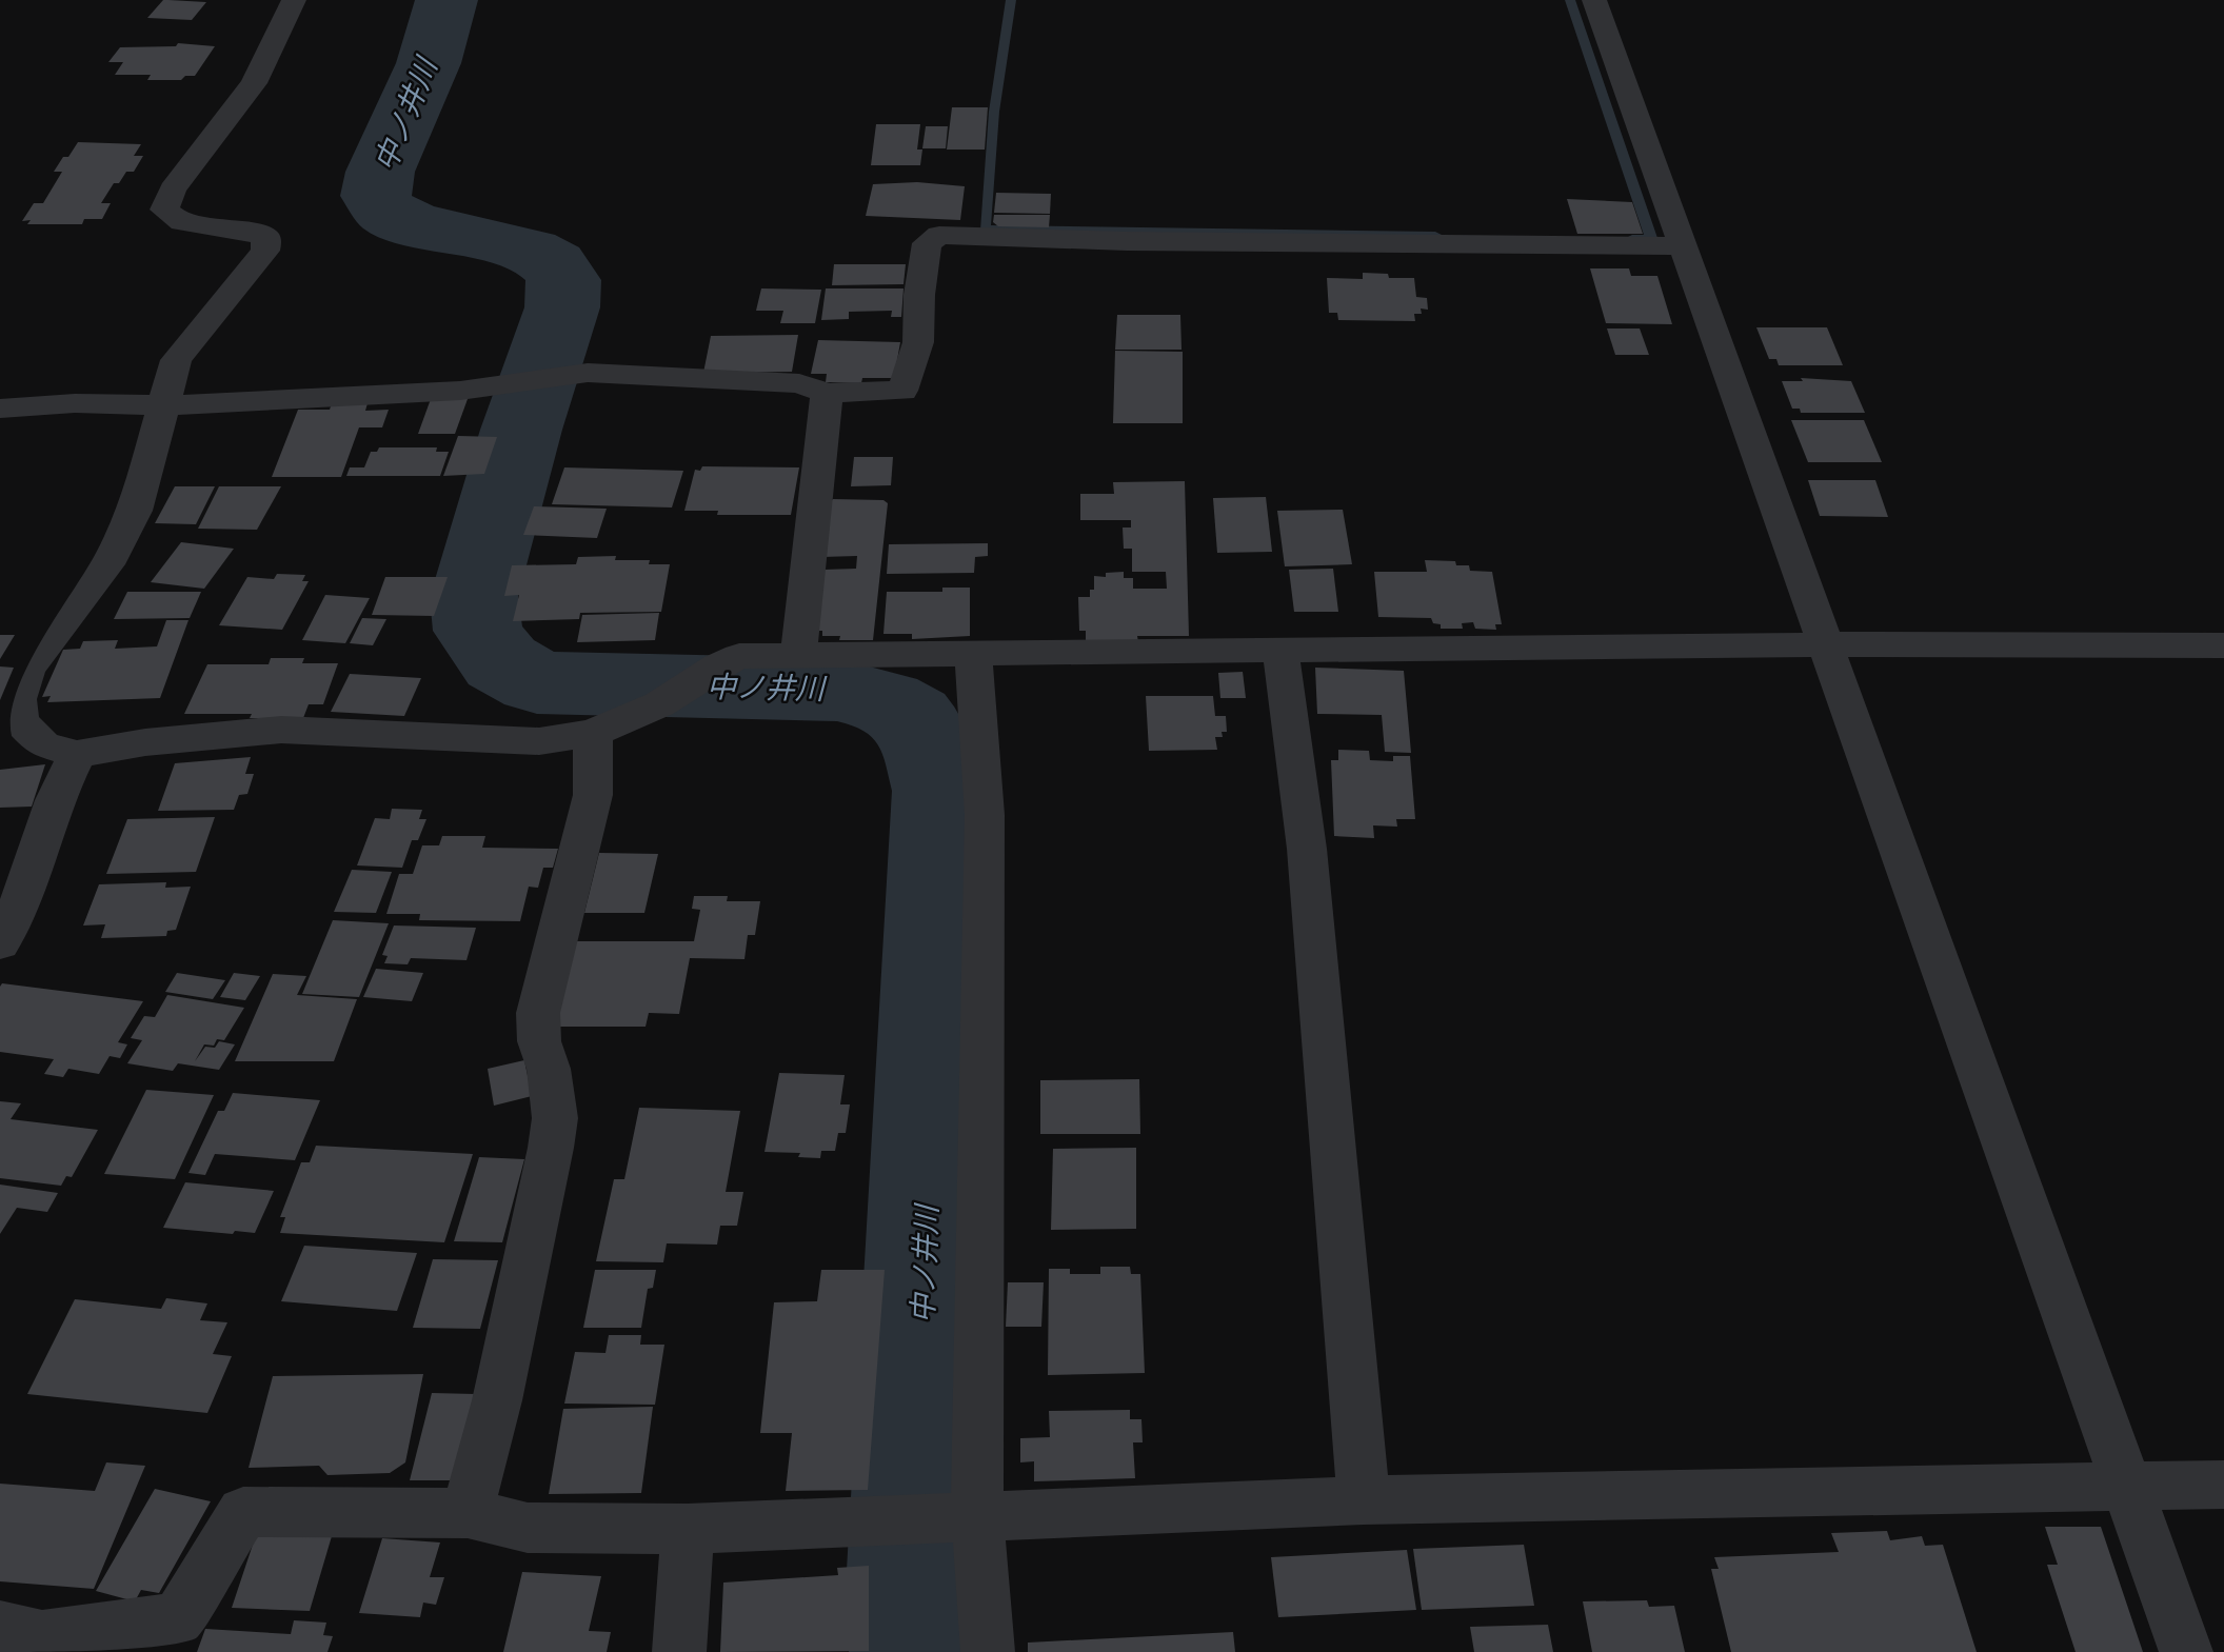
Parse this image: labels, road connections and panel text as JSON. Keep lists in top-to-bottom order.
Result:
{
  "water": ["中ノ井川"]
}
